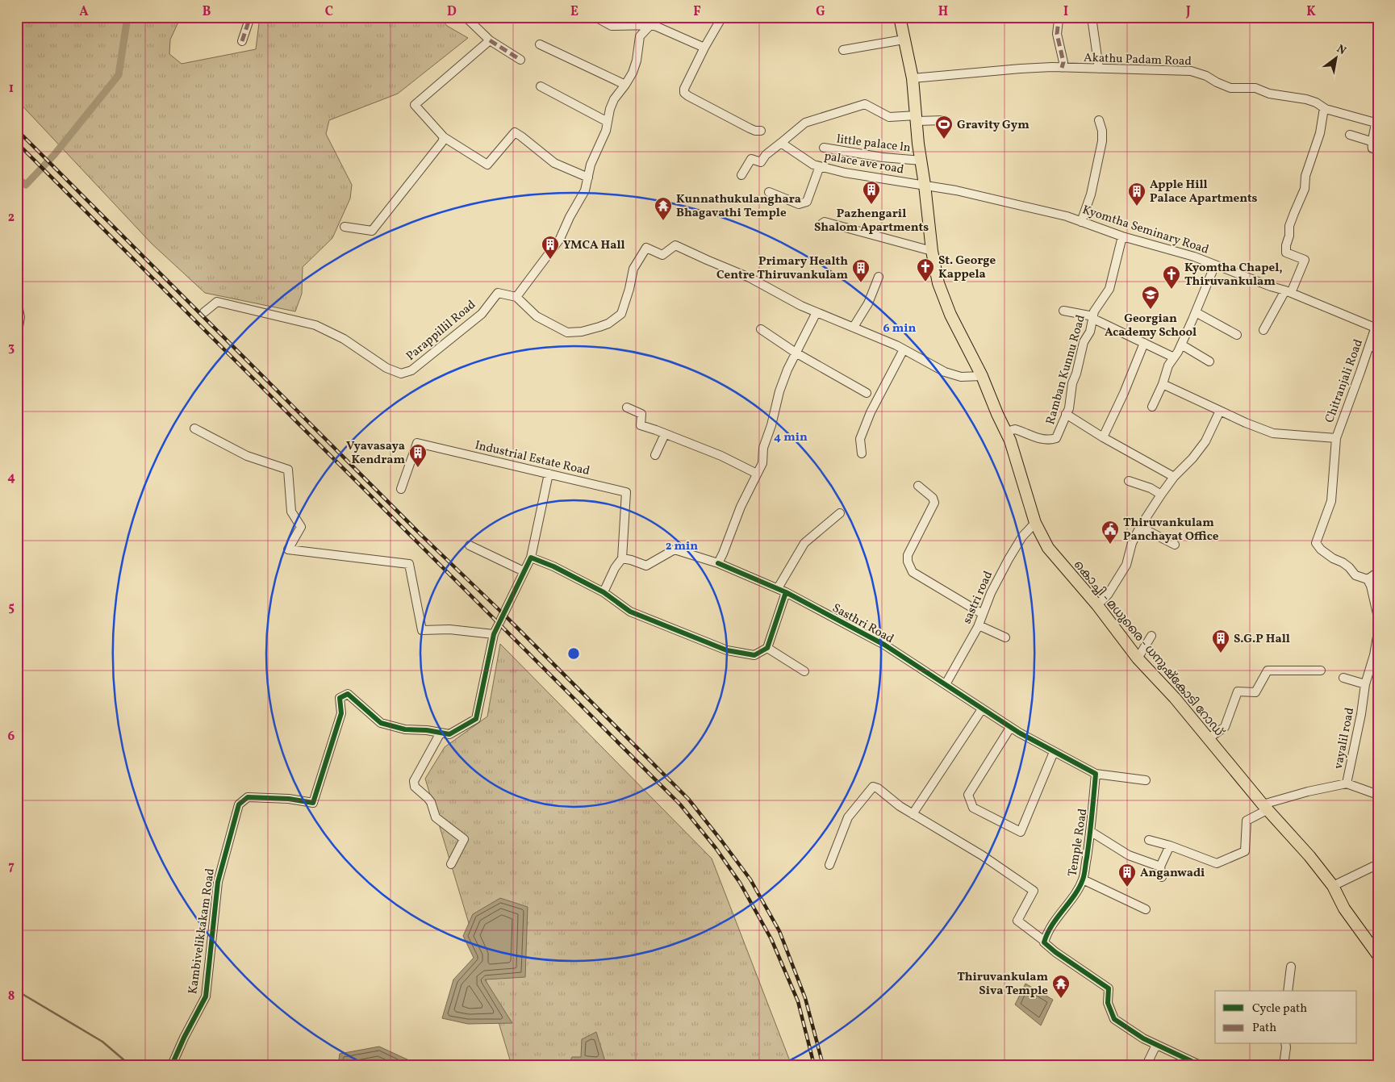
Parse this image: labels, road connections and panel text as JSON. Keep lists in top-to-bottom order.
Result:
{
  "streets": {
    "highway": ["കൊച്ചി - മധുരൈ - ധനുഷ്‌കോടി റോഡ്"],
    "street": [
      "Akathu Padam Road",
      "little palace ln",
      "palace ave road",
      "Kyomtha Seminary Road",
      "Parappillil Road",
      "Ramban Kunnu Road",
      "Chitranjali Road",
      "Industrial Estate Road",
      "sastri road",
      "Sasthri Road",
      "vayalil road",
      "Temple Road",
      "Kambivelikkakam Road"
    ]
  },
  "crossings": [
    ["Akathu Padam Road", "കൊച്ചി - മധുരൈ - ധനുഷ്‌കോടി റോഡ്"],
    ["little palace ln", "കൊച്ചി - മധുരൈ - ധനുഷ്‌കോടി റോഡ്"],
    ["palace ave road", "Kyomtha Seminary Road"],
    ["palace ave road", "കൊച്ചി - മധുരൈ - ധനുഷ്‌കോടി റോഡ്"],
    ["Kyomtha Seminary Road", "Ramban Kunnu Road"],
    ["Kyomtha Seminary Road", "Chitranjali Road"],
    ["Kyomtha Seminary Road", "കൊച്ചി - മധുരൈ - ധനുഷ്‌കോടി റോഡ്"],
    ["Ramban Kunnu Road", "കൊച്ചി - മധുരൈ - ധനുഷ്‌കോടി റോഡ്"],
    ["Industrial Estate Road", "Sasthri Road"],
    ["Industrial Estate Road", "Kambivelikkakam Road"],
    ["sastri road", "Sasthri Road"],
    ["sastri road", "കൊച്ചി - മധുരൈ - ധനുഷ്‌കോടി റോഡ്"],
    ["കൊച്ചി - മധുരൈ - ധനുഷ്‌കോടി റോഡ്", "vayalil road"]
  ],
  "places": {
    "sports": ["Gravity Gym"],
    "building": [
      "Pazhengaril Shalom Apartments",
      "Apple Hill Palace Apartments",
      "YMCA Hall",
      "Primary Health Centre Thiruvankulam",
      "Vyavasaya Kendram",
      "S.G.P Hall",
      "Anganwadi"
    ],
    "temple": ["Kunnathukulanghara Bhagavathi Temple", "Thiruvankulam Siva Temple"],
    "church": ["St. George Kappela", "Kyomtha Chapel, Thiruvankulam"],
    "school or university": ["Georgian Academy School"],
    "public building": ["Thiruvankulam Panchayat Office"]
  },
  "legend": ["Cycle path", "Path"],
  "north": "top right",
  "grid": {
    "columns": [
      "A",
      "B",
      "C",
      "D",
      "E",
      "F",
      "G",
      "H",
      "I",
      "J",
      "K"
    ],
    "rows": [
      "1",
      "2",
      "3",
      "4",
      "5",
      "6",
      "7",
      "8"
    ]
  },
  "rings": ["6 min", "4 min", "2 min"]
}
